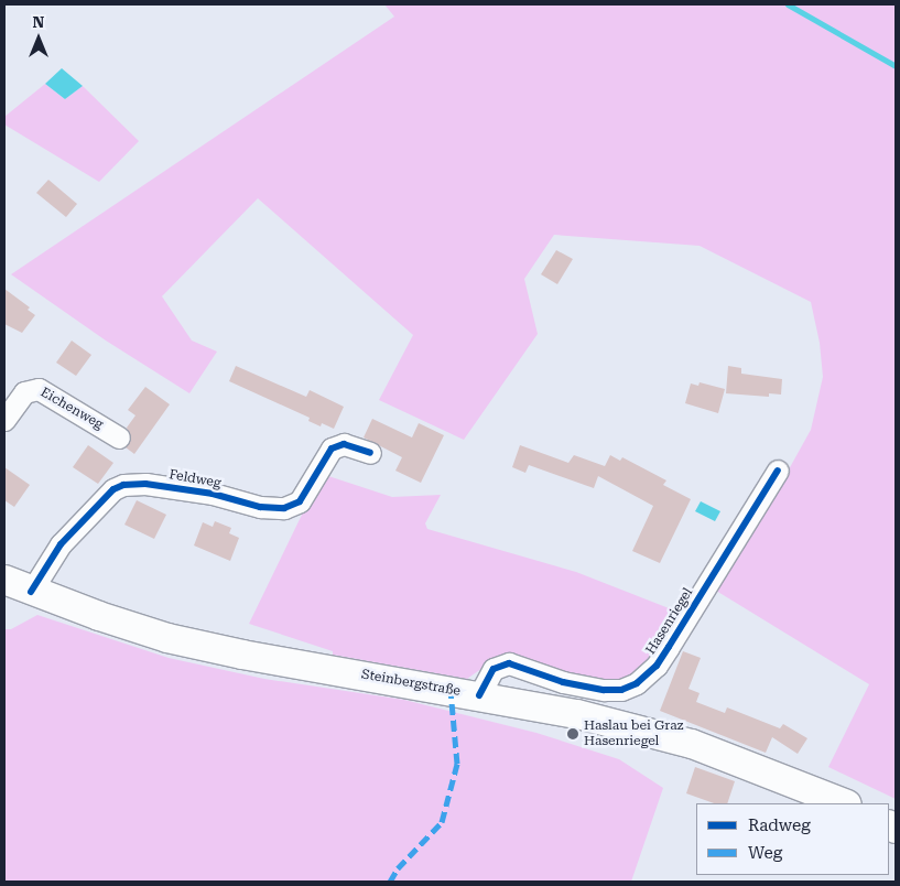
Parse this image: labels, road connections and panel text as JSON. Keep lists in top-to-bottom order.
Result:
{
  "streets": {
    "main road": ["Steinbergstraße"],
    "street": ["Eichenweg", "Feldweg", "Hasenriegel"]
  },
  "crossings": [
    ["Feldweg", "Steinbergstraße"],
    ["Hasenriegel", "Steinbergstraße"]
  ],
  "places": ["Haslau bei Graz Hasenriegel"],
  "legend": ["Radweg", "Weg"],
  "north": "top"
}
